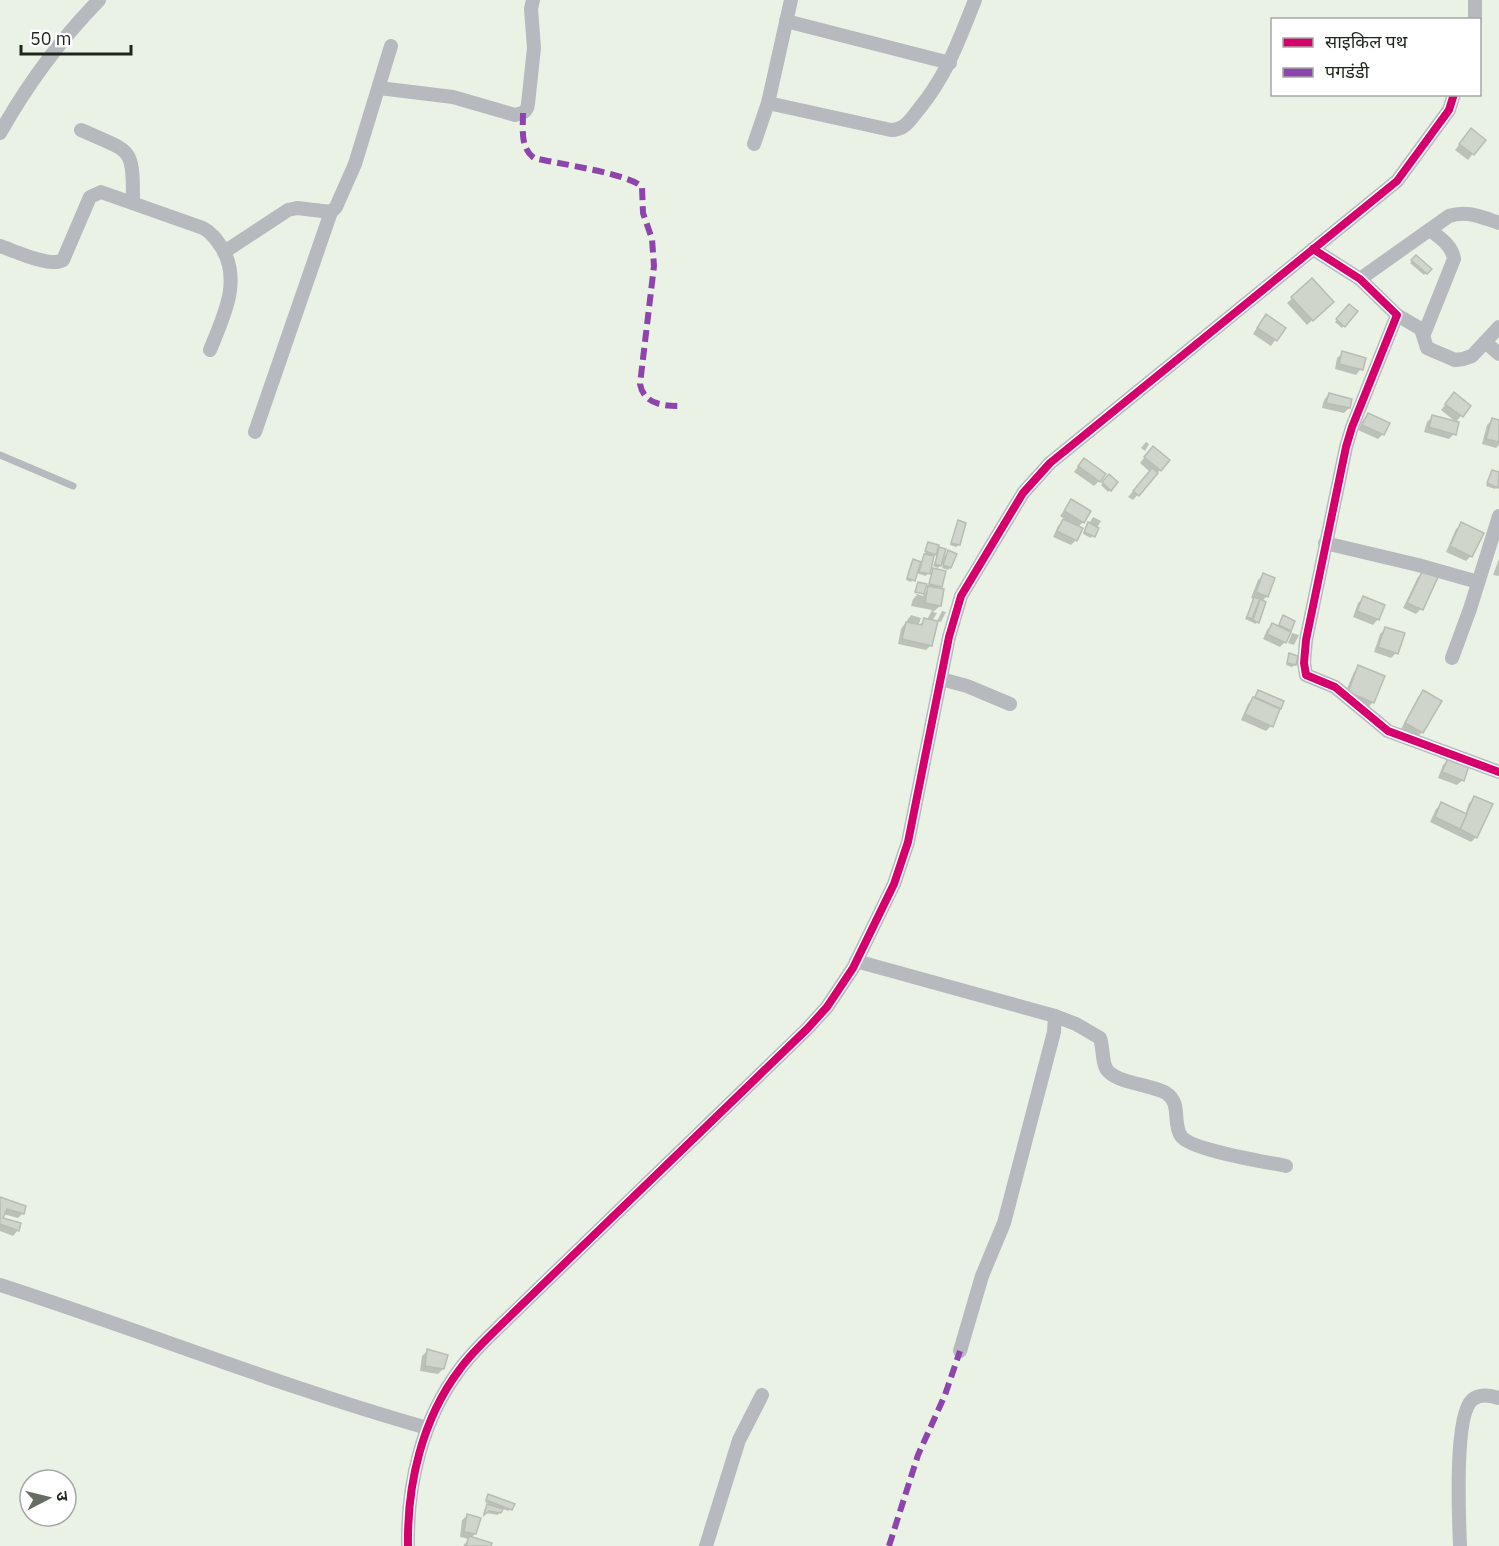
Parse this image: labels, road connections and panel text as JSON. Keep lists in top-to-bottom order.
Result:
{
  "legend": ["साइकिल पथ", "पगडंडी"],
  "scale_bar": "50 m",
  "north": "right"
}
